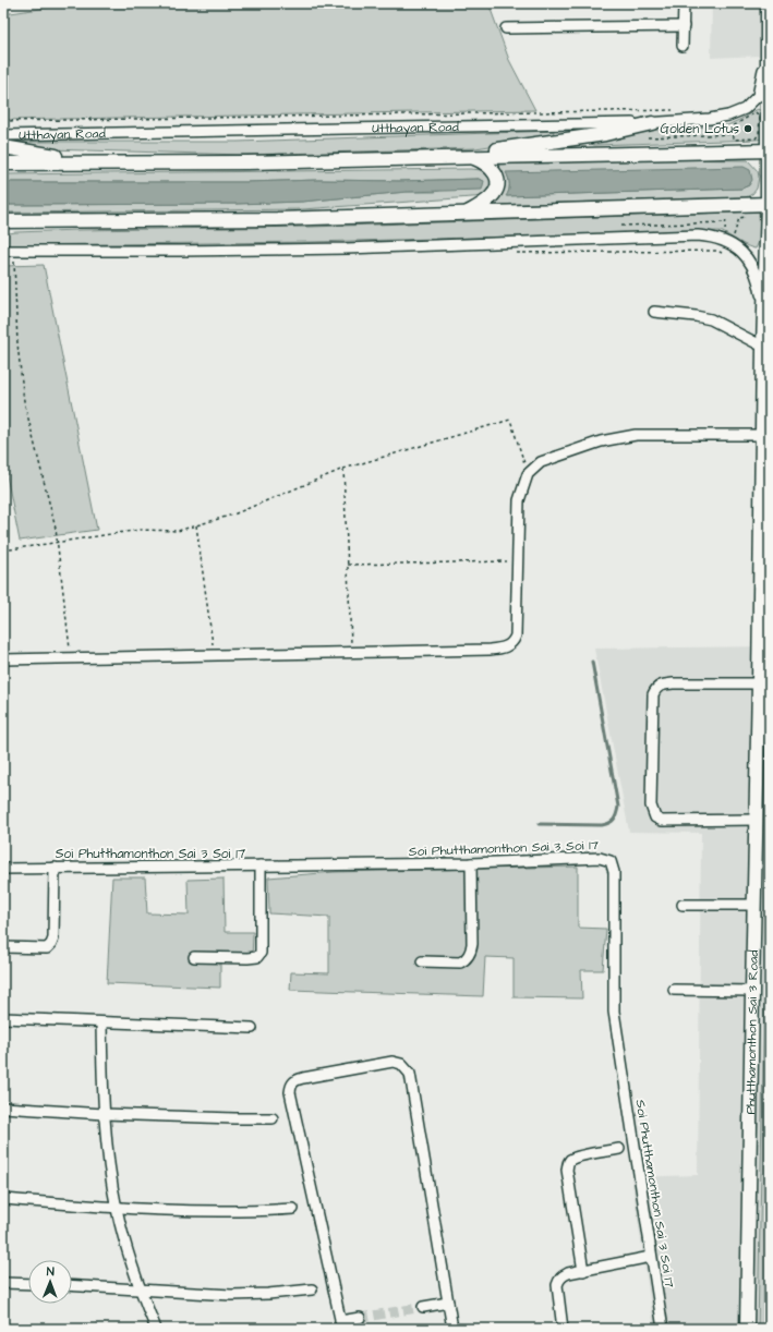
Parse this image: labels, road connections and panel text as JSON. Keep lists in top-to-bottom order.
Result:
{
  "streets": {
    "main road": ["Phutthamonthon Sai 3 Road"],
    "street": ["Utthayan Road", "Soi Phutthamonthon Sai 3 Soi 17"]
  },
  "crossings": [
    ["Utthayan Road", "Phutthamonthon Sai 3 Road"]
  ],
  "places": ["Golden Lotus"],
  "north": "top"
}
